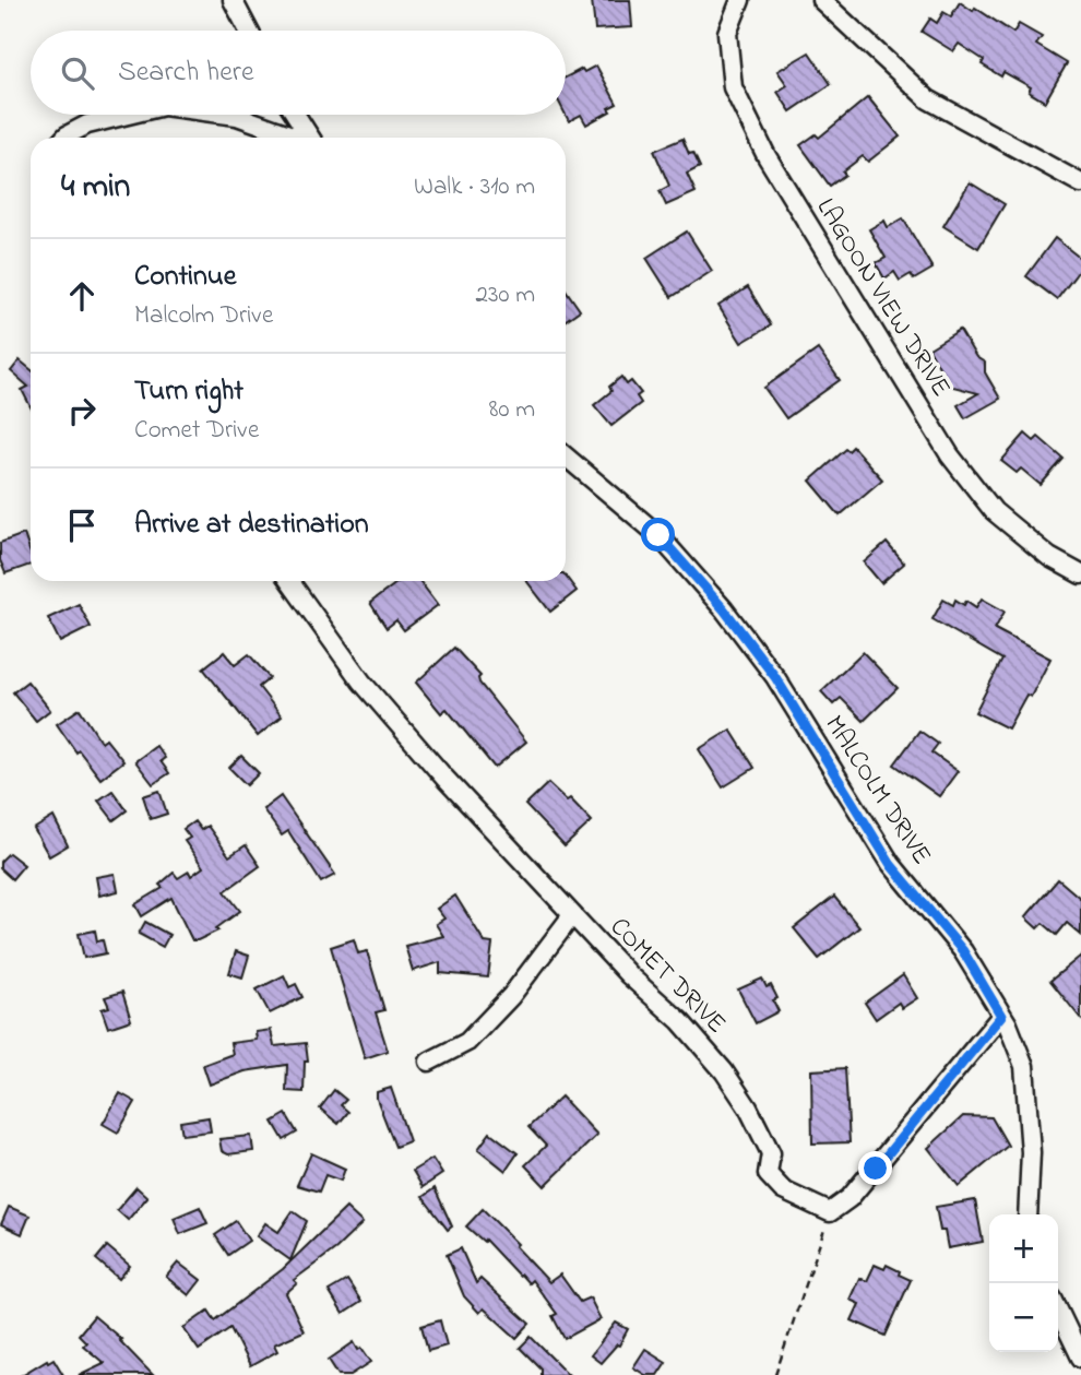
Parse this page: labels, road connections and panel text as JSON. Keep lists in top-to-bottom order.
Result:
{
  "streets": {
    "street": ["LAGOON VIEW DRIVE", "MALCOLM DRIVE", "COMET DRIVE"]
  },
  "page": {
    "search": "Search here",
    "heading": ["4 min", "Walk · 310 m"],
    "list": [
      ["Continue", "Malcolm Drive", "230 m"],
      ["Turn right", "Comet Drive", "80 m"],
      "Arrive at destination"
    ],
    "map_buttons": ["+", "−"]
  }
}
